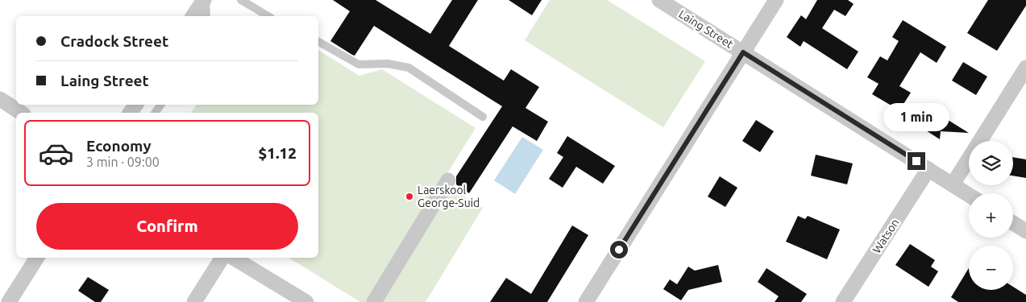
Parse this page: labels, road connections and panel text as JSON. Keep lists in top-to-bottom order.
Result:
{
  "streets": {
    "street": ["Laing Street", "Watson"]
  },
  "crossings": [
    ["Laing Street", "Watson"]
  ],
  "places": ["Laerskool George-Suid"],
  "page": {
    "banner": ["Cradock Street", "Laing Street"],
    "bubble": "1 min",
    "list": [
      {
        "name": "Economy",
        "note": "3 min · 09:00",
        "value": "$1.12"
      }
    ],
    "map_buttons": ["+", "−"],
    "buttons": "Confirm"
  }
}
